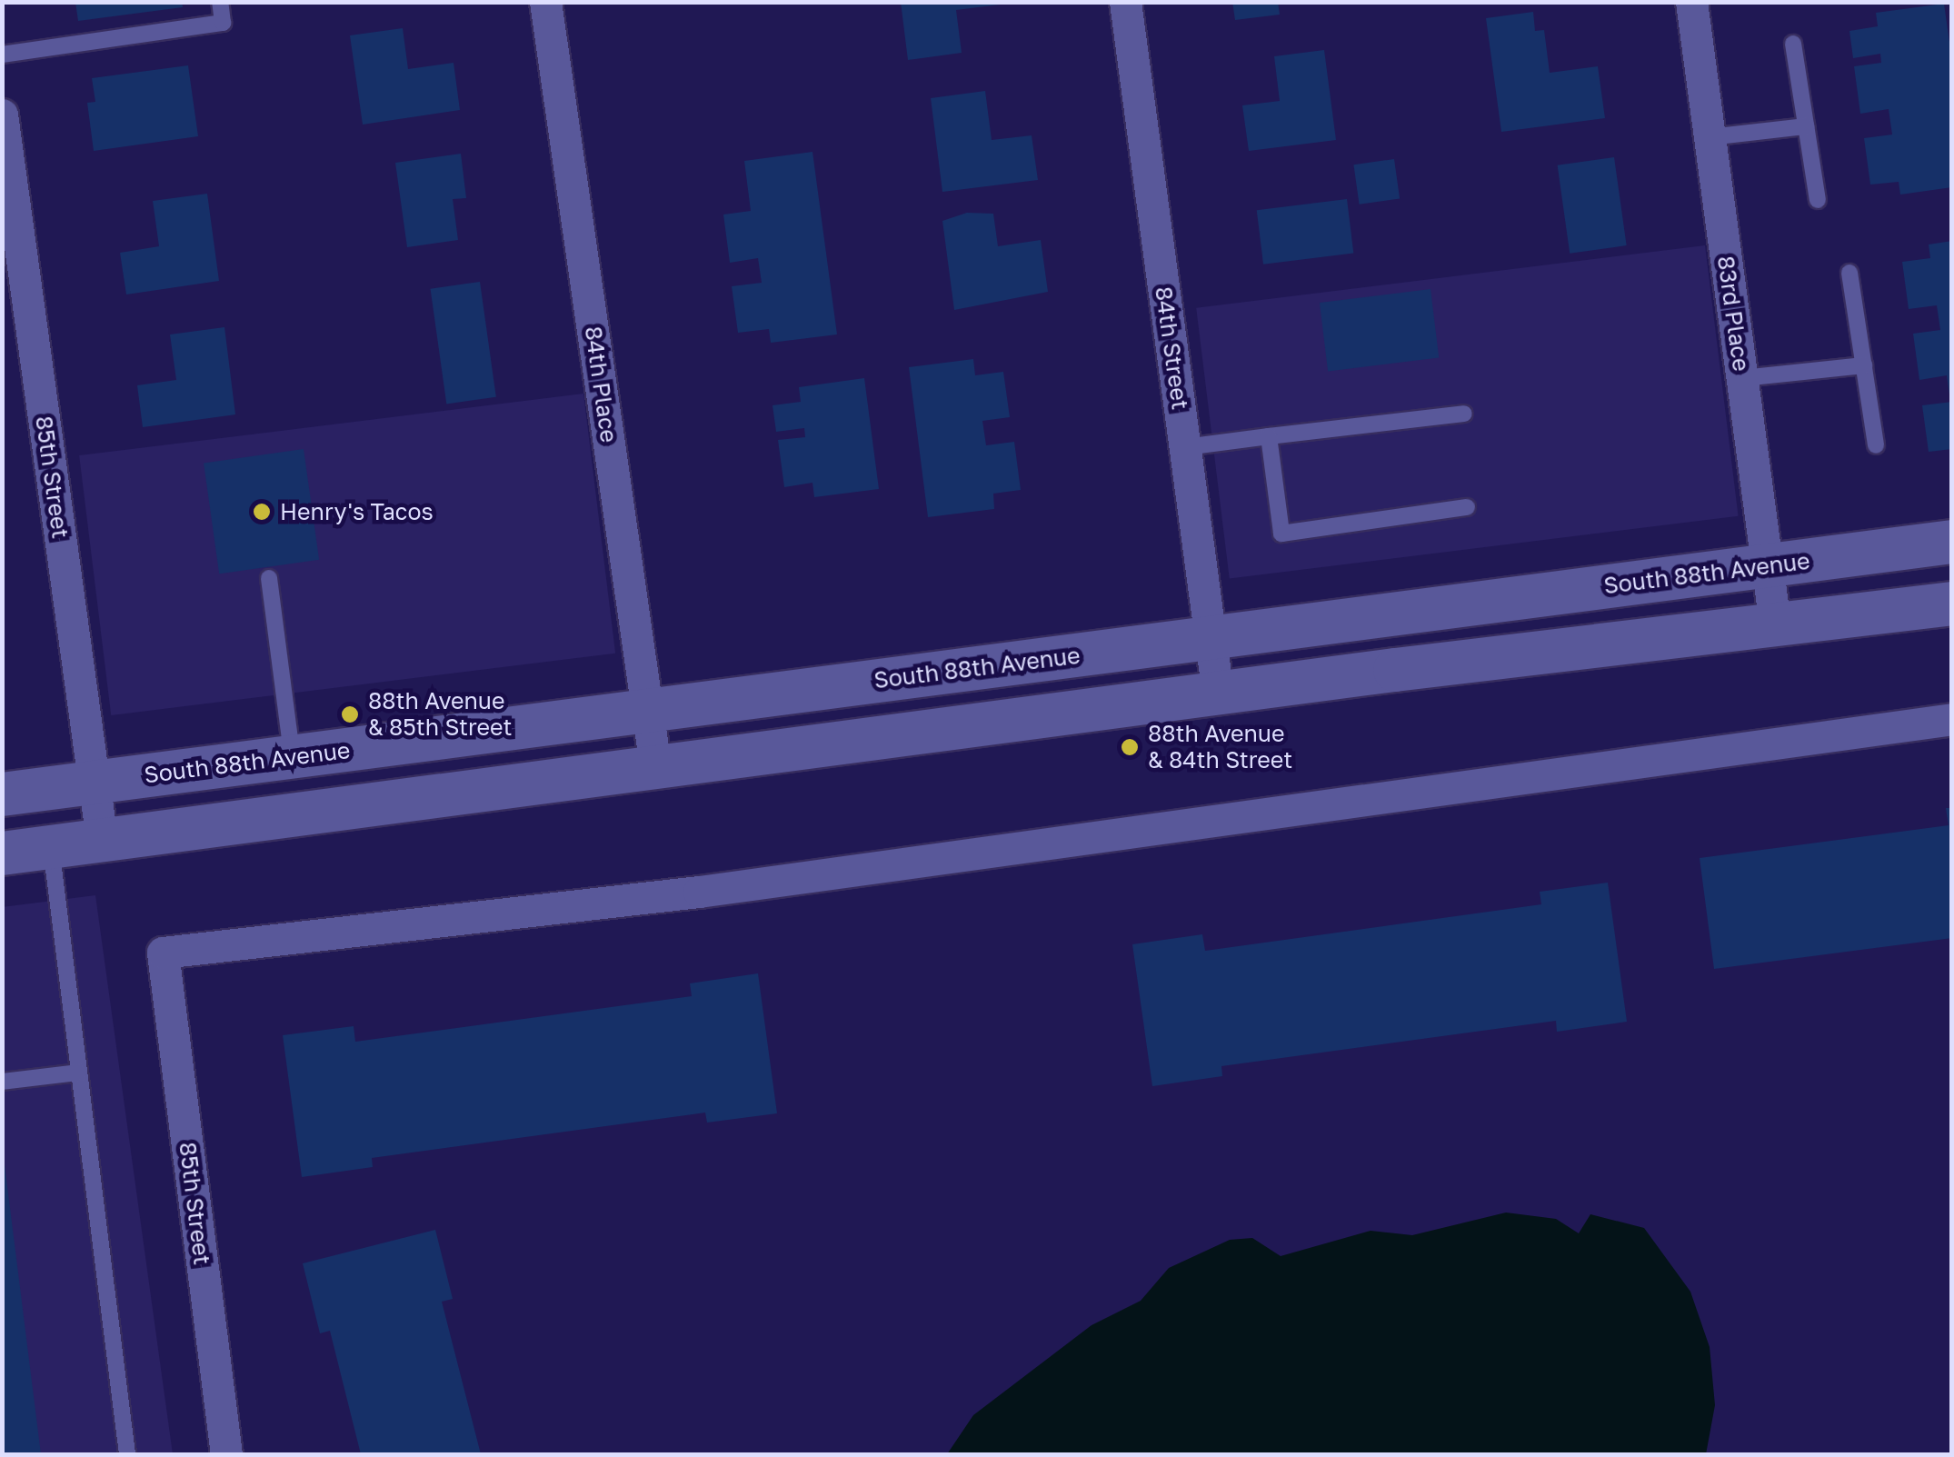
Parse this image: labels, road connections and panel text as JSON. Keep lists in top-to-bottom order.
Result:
{
  "streets": {
    "street": [
      "83rd Place",
      "84th Street",
      "84th Place",
      "85th Street",
      "South 88th Avenue"
    ]
  },
  "crossings": [
    ["83rd Place", "South 88th Avenue"],
    ["84th Street", "South 88th Avenue"],
    ["84th Place", "South 88th Avenue"],
    ["85th Street", "South 88th Avenue"]
  ],
  "places": ["Henry's Tacos", "88th Avenue & 85th Street", "88th Avenue & 84th Street"]
}
